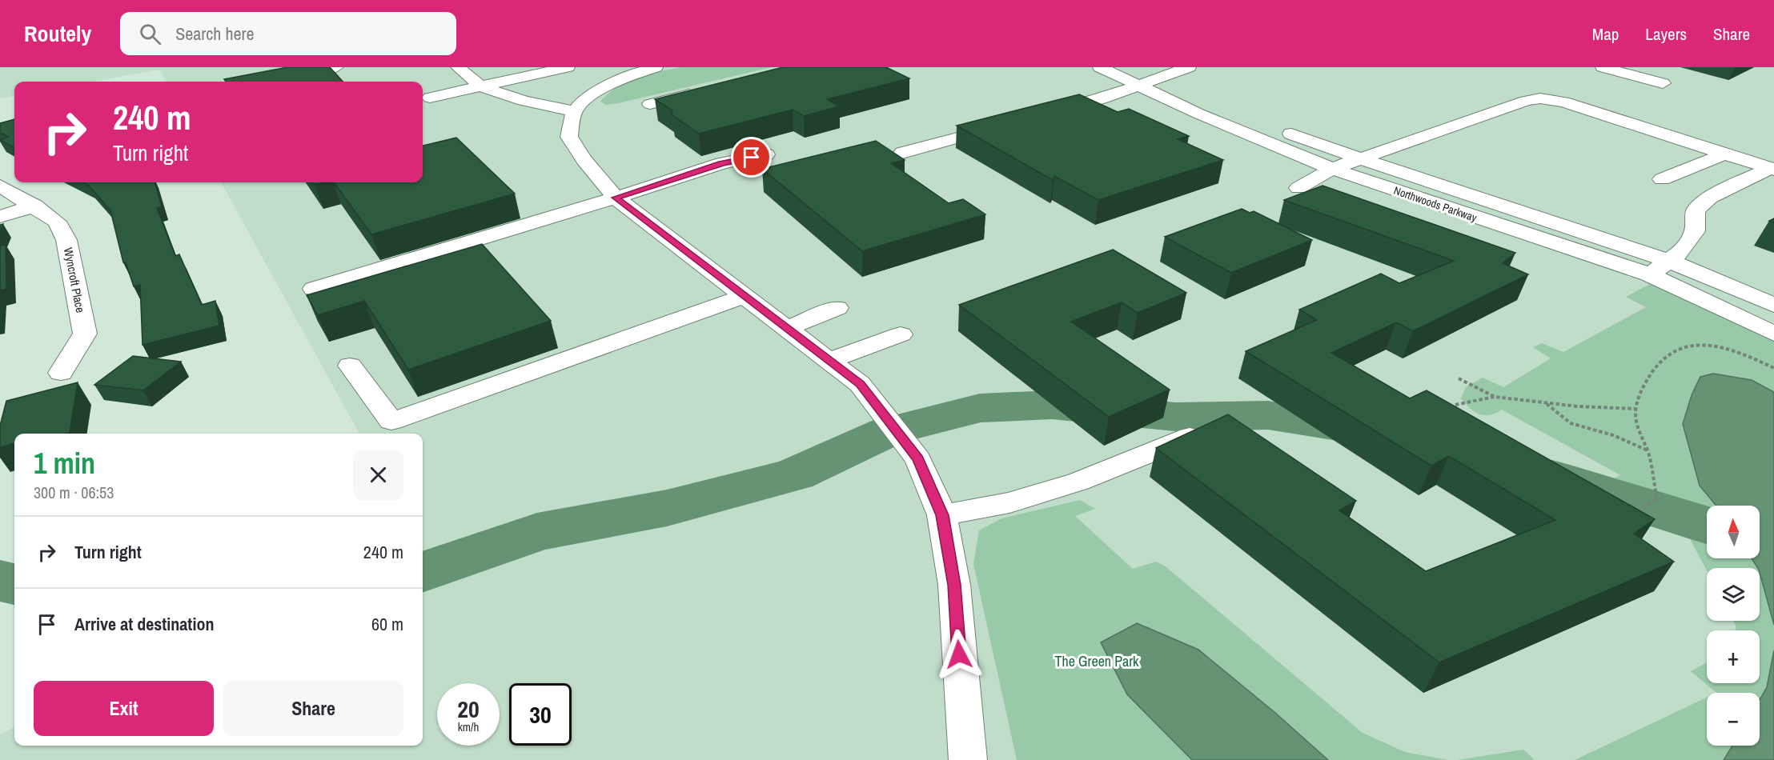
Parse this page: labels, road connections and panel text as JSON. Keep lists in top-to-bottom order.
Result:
{
  "streets": {
    "street": ["Northwoods Parkway", "Wyncroft Place"]
  },
  "parks": ["The Green Park"],
  "north": "top",
  "page": {
    "header": "Routely",
    "search": "Search here",
    "nav": ["Map", "Layers", "Share"],
    "turn": ["240 m", "Turn right"],
    "heading": ["1 min", "300 m · 06:53"],
    "map_buttons": ["+", "−"],
    "list": [
      {
        "name": "Turn right",
        "value": "240 m"
      },
      {
        "name": "Arrive at destination",
        "value": "60 m"
      }
    ],
    "buttons": ["Exit", "Share"],
    "speed": "20 km/h",
    "limit": "30"
  }
}
